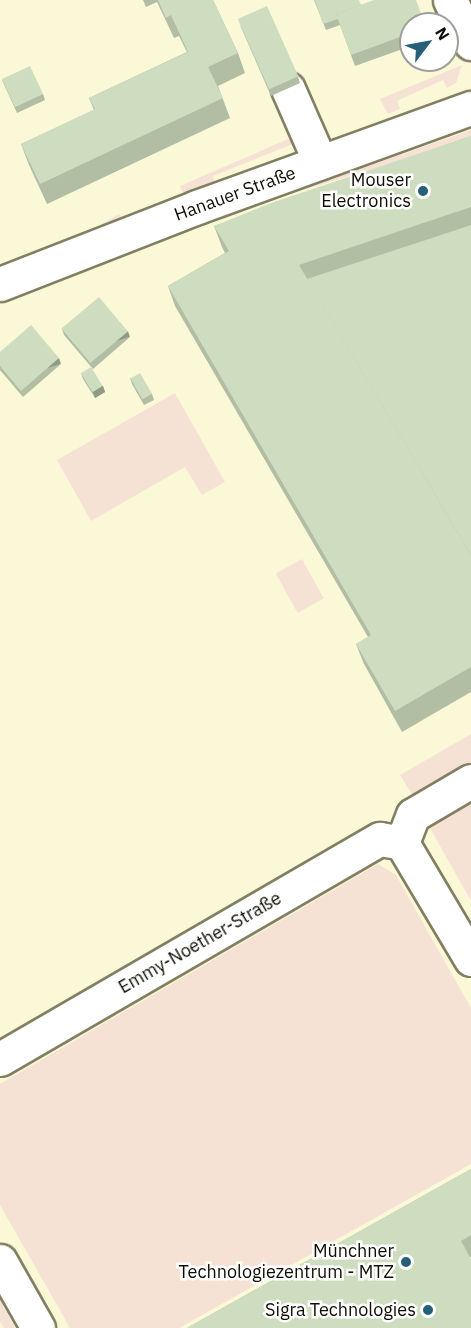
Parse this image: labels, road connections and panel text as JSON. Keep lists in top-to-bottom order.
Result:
{
  "streets": {
    "street": ["Hanauer Straße", "Emmy-Noether-Straße"]
  },
  "places": ["Mouser Electronics", "Münchner Technologiezentrum - MTZ", "Sigra Technologies"],
  "north": "top right"
}
